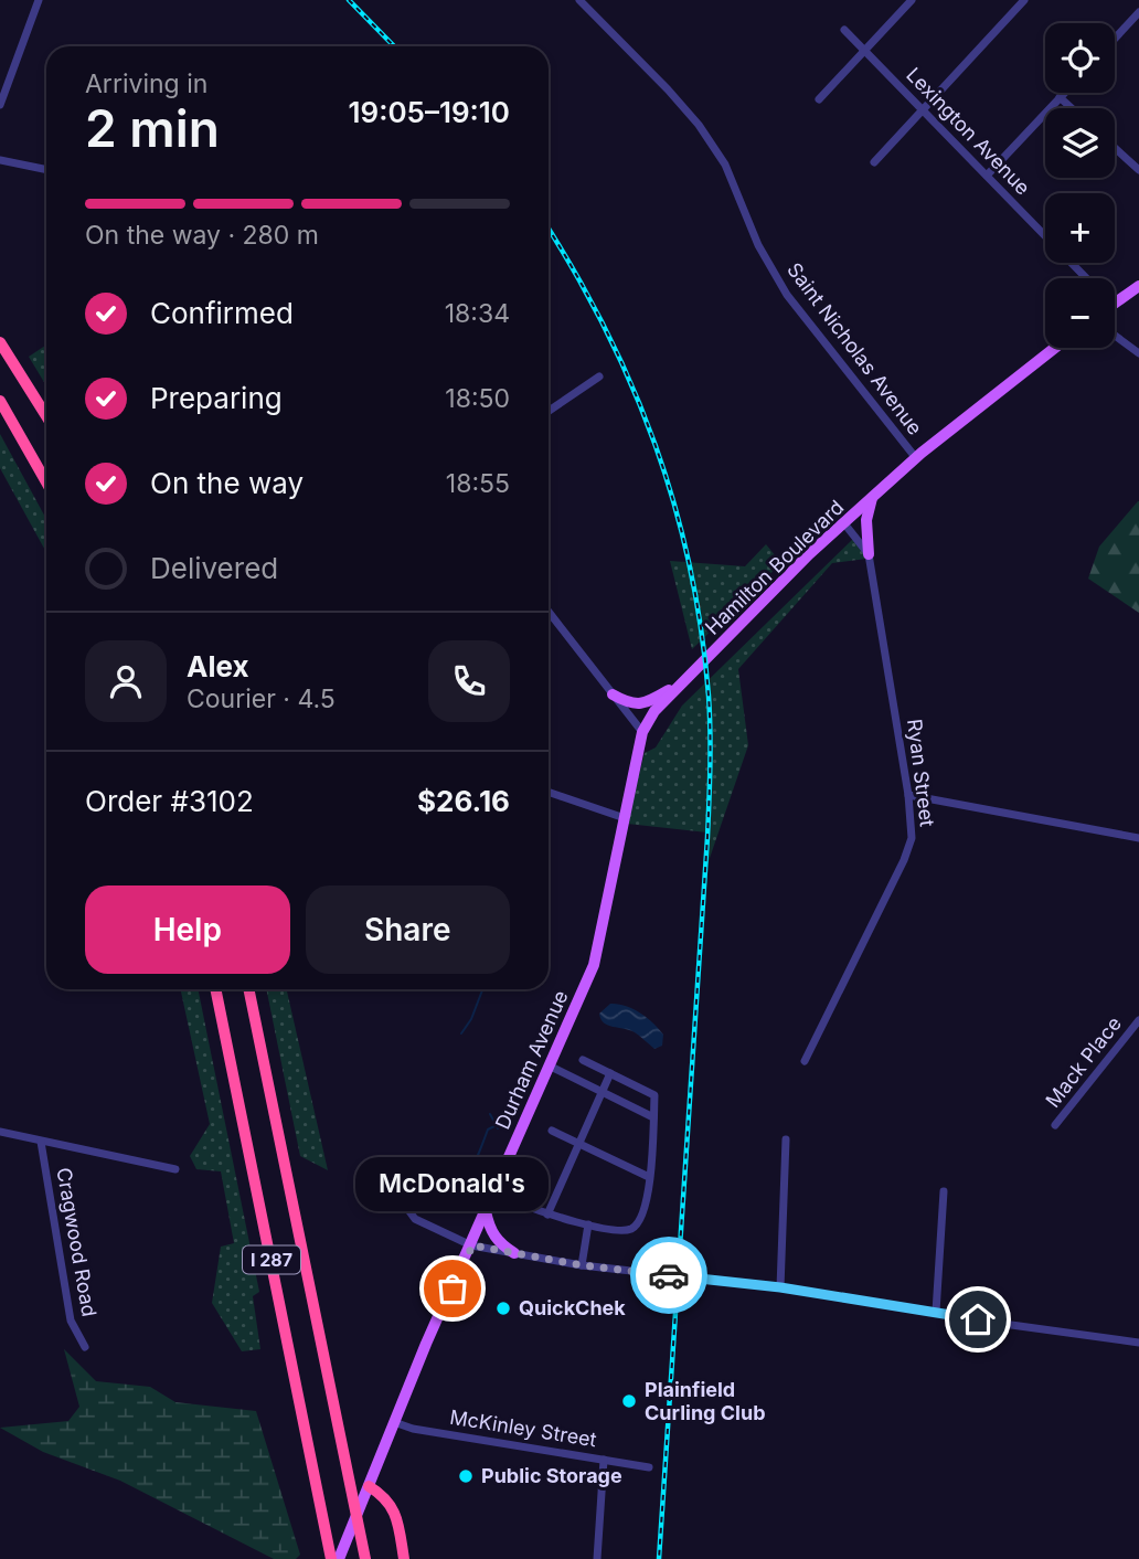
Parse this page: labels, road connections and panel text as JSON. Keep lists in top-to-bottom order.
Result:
{
  "streets": {
    "highway": ["I 287"],
    "main road": ["Hamilton Boulevard", "Durham Avenue"],
    "street": [
      "Lexington Avenue",
      "Saint Nicholas Avenue",
      "Ryan Street",
      "Mack Place",
      "Cragwood Road",
      "McKinley Street"
    ]
  },
  "crossings": [
    ["Saint Nicholas Avenue", "Hamilton Boulevard"],
    ["Hamilton Boulevard", "Ryan Street"],
    ["Hamilton Boulevard", "Durham Avenue"],
    ["Durham Avenue", "McKinley Street"]
  ],
  "places": [
    "McDonald's",
    "QuickChek",
    "Plainfield Curling Club",
    "Public Storage"
  ],
  "page": {
    "map_buttons": ["+", "−"],
    "heading": ["2 min", "Arriving in", "19:05–19:10"],
    "panel": [
      "Alex",
      "Courier · 4.5",
      "Order #3102",
      "$26.16"
    ],
    "bar": "On the way · 280 m",
    "list": [
      ["Confirmed", "18:34"],
      ["Preparing", "18:50"],
      ["On the way", "18:55"],
      "Delivered"
    ],
    "buttons": ["Help", "Share"],
    "bubble": "McDonald's"
  }
}
